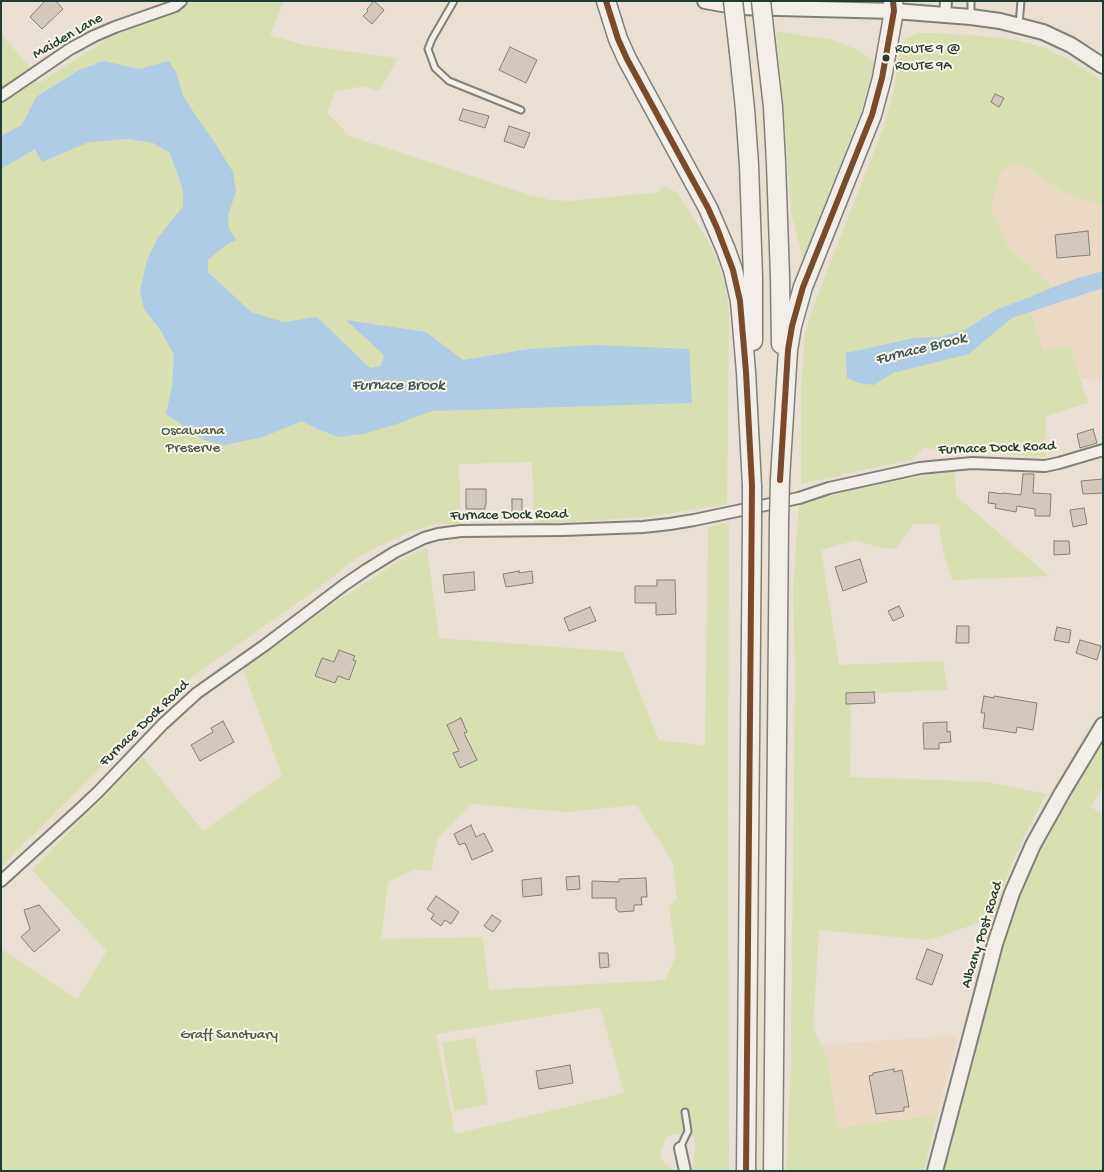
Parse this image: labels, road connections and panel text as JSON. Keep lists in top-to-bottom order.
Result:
{
  "streets": {
    "main road": ["Albany Post Road"],
    "street": ["Maiden Lane", "Furnace Dock Road"]
  },
  "water": ["Furnace Brook"],
  "parks": ["Oscawana Preserve", "Graff Sanctuary"],
  "places": ["ROUTE 9 @ ROUTE 9A"]
}
